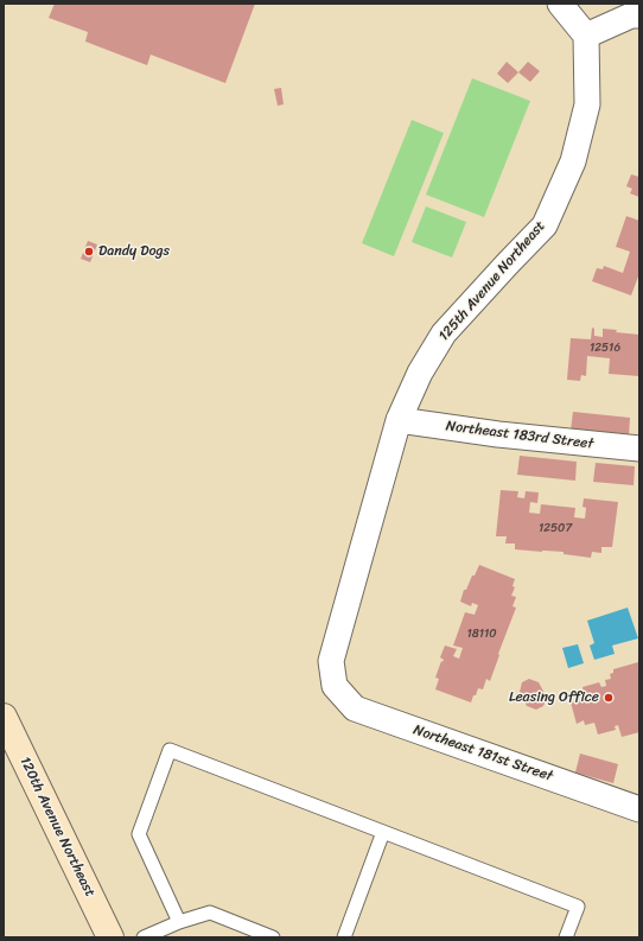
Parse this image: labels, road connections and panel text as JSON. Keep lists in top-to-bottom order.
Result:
{
  "streets": {
    "main road": ["120th Avenue Northeast"],
    "street": ["125th Avenue Northeast", "Northeast 183rd Street", "Northeast 181st Street"]
  },
  "crossings": [
    ["125th Avenue Northeast", "Northeast 183rd Street"],
    ["125th Avenue Northeast", "Northeast 181st Street"]
  ],
  "places": ["Dandy Dogs", "Leasing Office"],
  "house_numbers": ["12516", "12507", "18110"]
}
